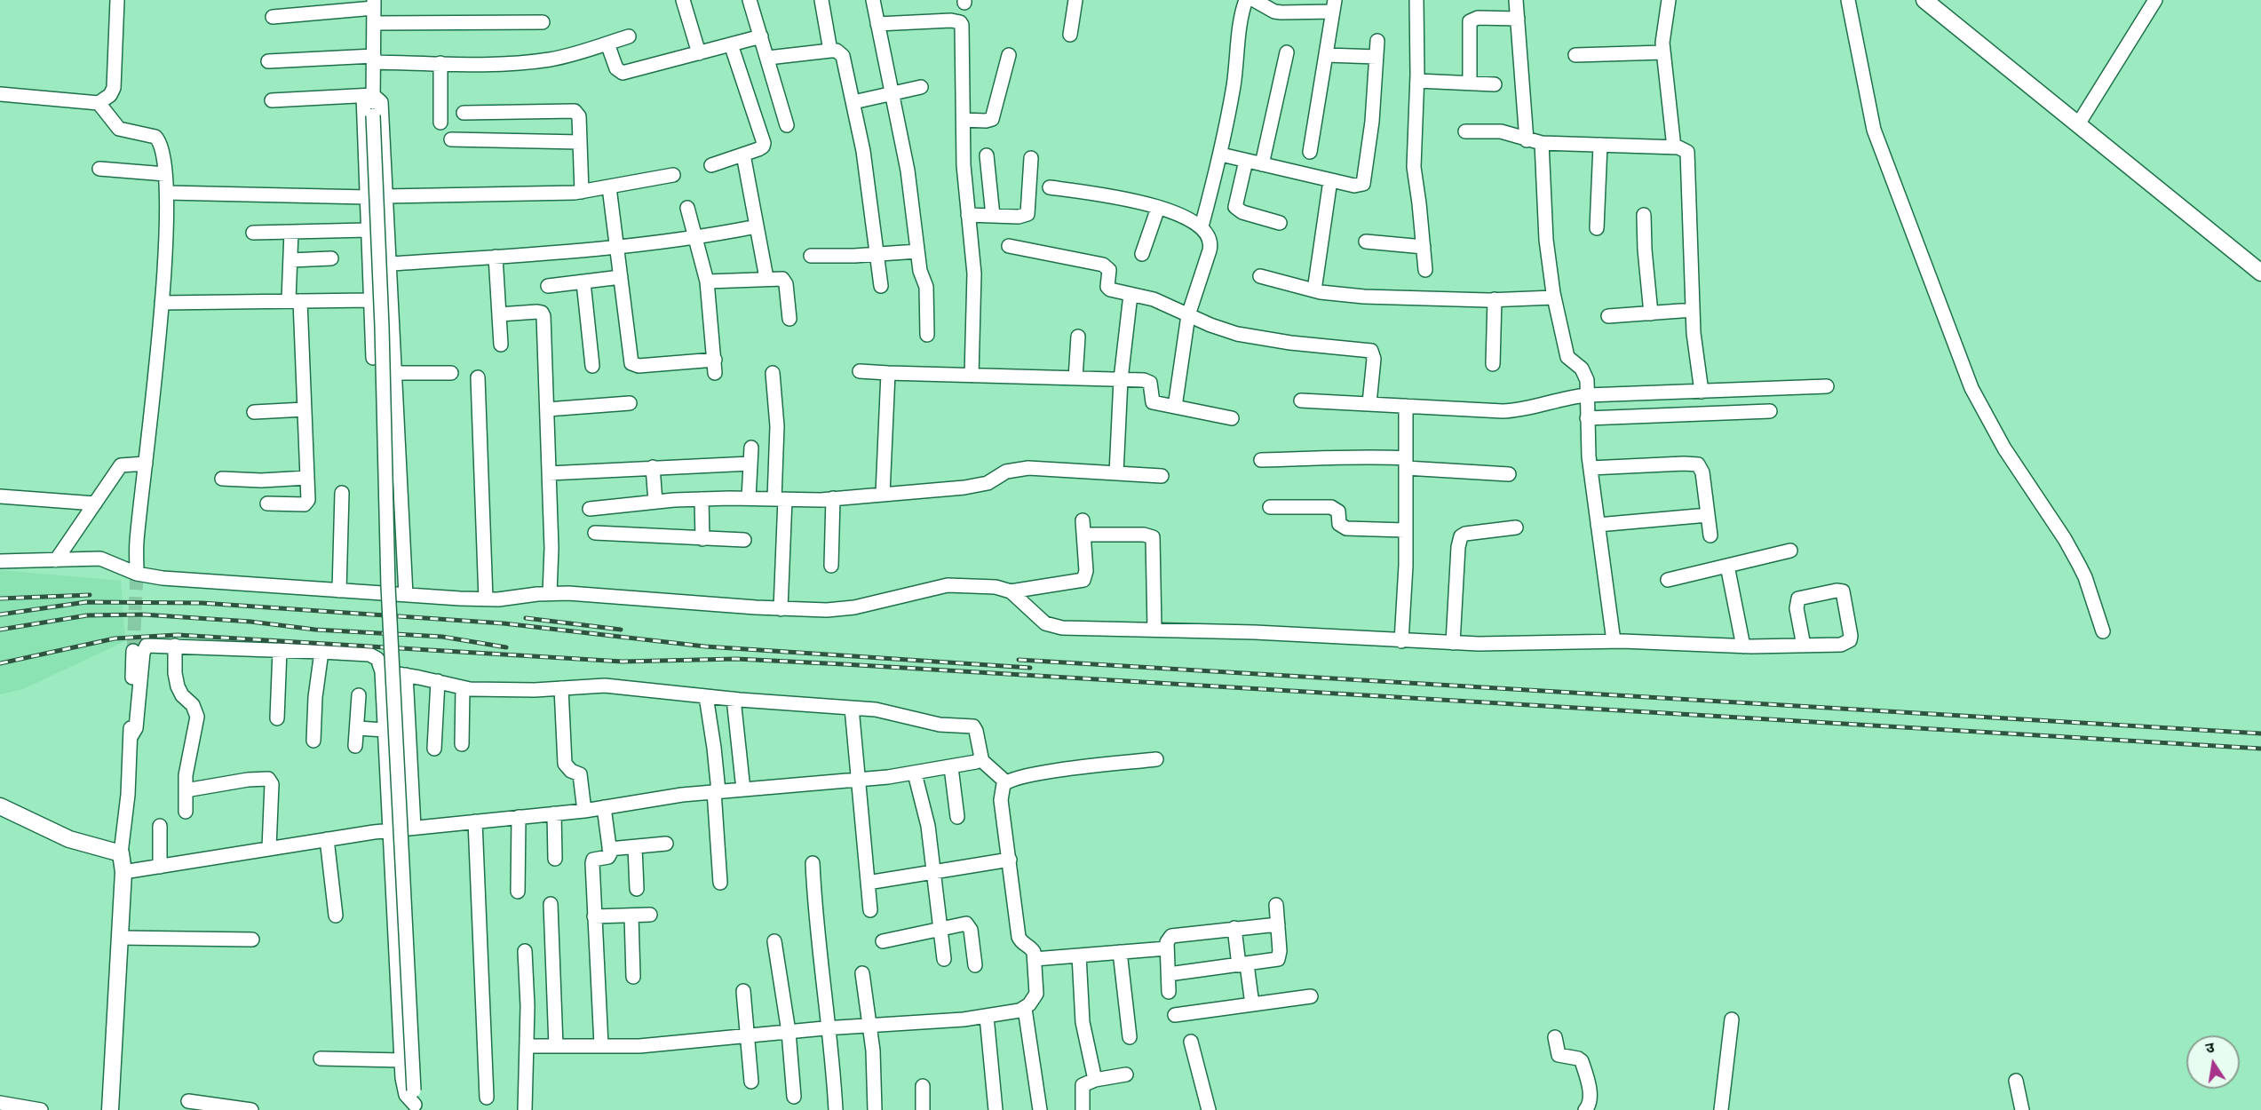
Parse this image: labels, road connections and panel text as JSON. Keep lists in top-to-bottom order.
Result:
{
  "north": "top"
}
